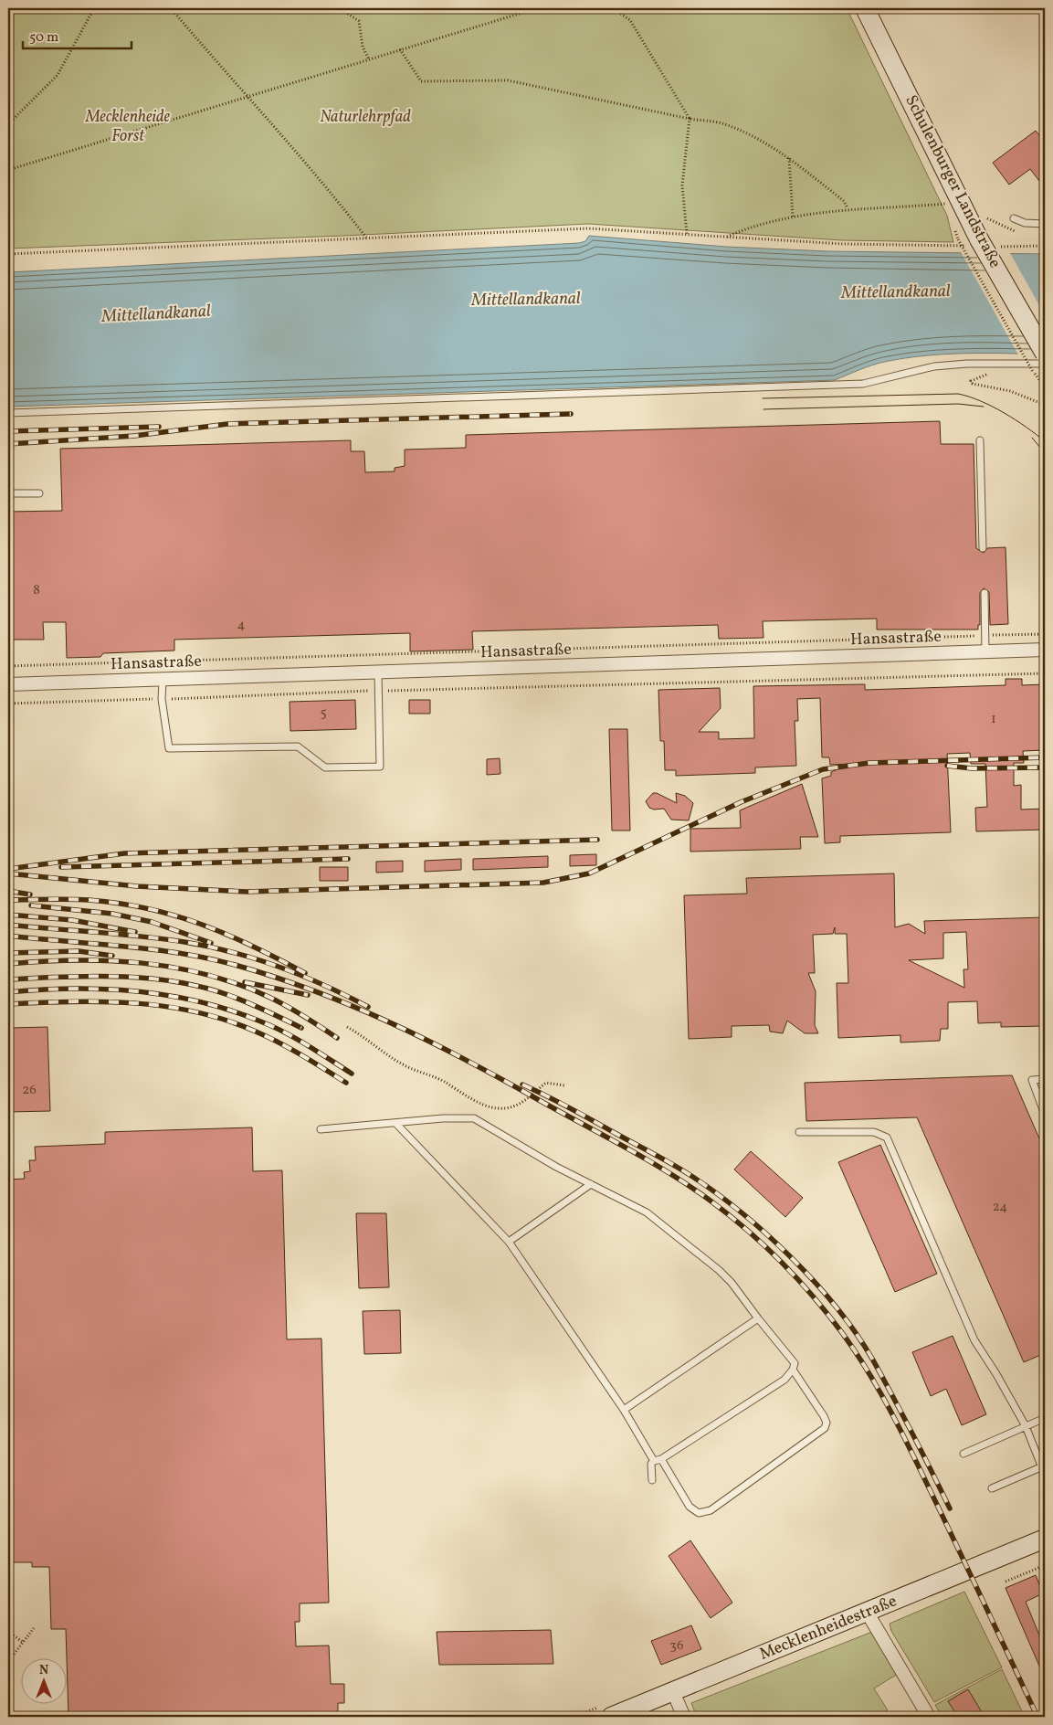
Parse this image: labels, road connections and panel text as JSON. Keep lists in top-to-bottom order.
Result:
{
  "streets": {
    "main road": ["Schulenburger Landstraße", "Mecklenheidestraße"],
    "street": ["Hansastraße"]
  },
  "water": ["Mittellandkanal"],
  "parks": ["Mecklenheide Forst", "Naturlehrpfad"],
  "house_numbers": [
    "8",
    "4",
    "5",
    "1",
    "26",
    "24",
    "36"
  ],
  "scale_bar": "50 m",
  "north": "top"
}
